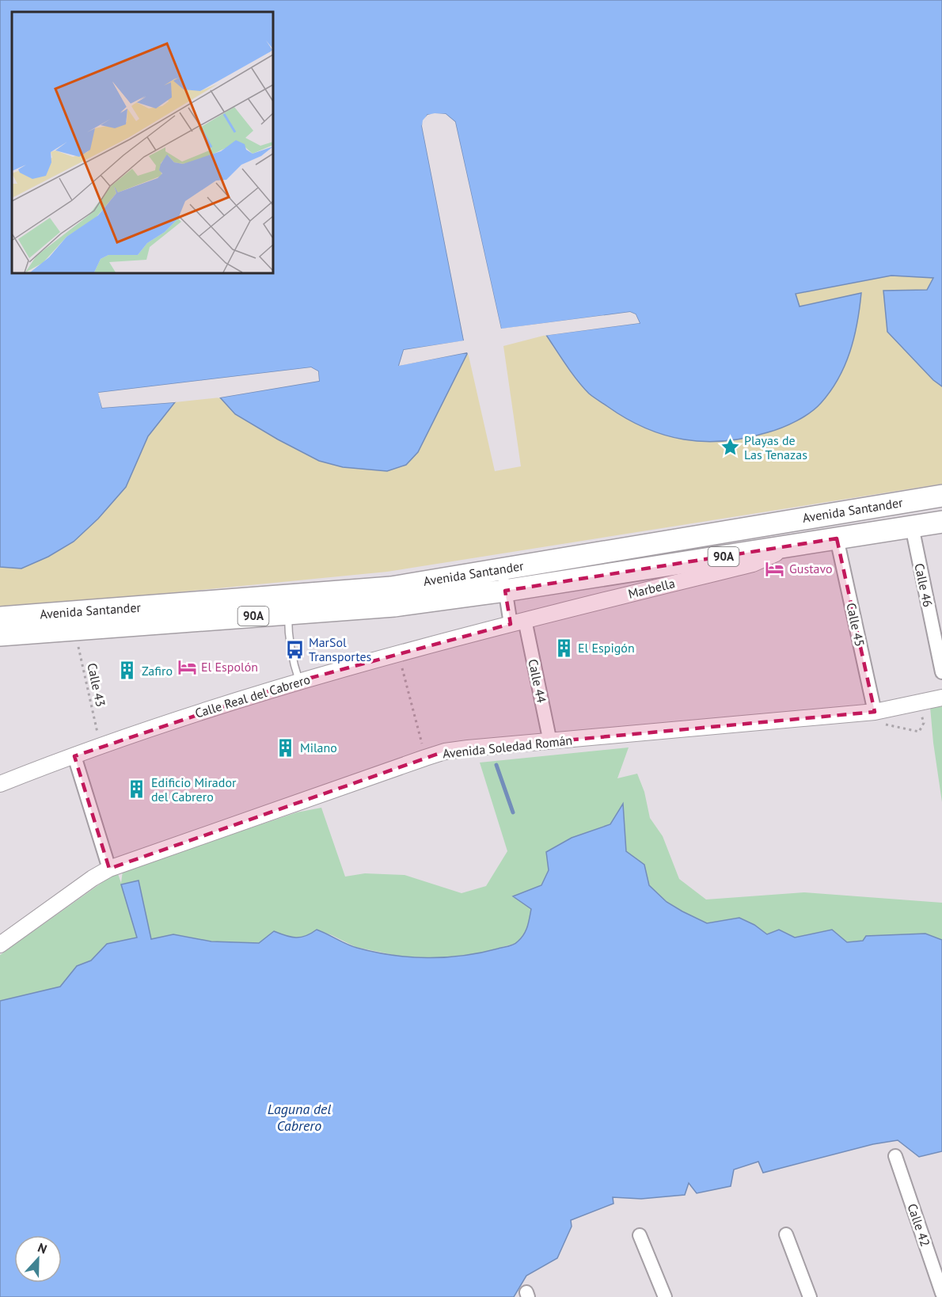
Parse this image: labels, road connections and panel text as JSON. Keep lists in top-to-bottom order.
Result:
{
  "streets": {
    "highway": ["Avenida Santander", "90A"],
    "street": [
      "Calle 46",
      "Marbella",
      "Calle 45",
      "Calle 44",
      "Calle Real del Cabrero",
      "Avenida Soledad Román",
      "Calle 42"
    ],
    "path": ["Calle 43"]
  },
  "crossings": [
    ["Avenida Santander", "Calle 46"],
    ["Avenida Santander", "Marbella"],
    ["Avenida Santander", "Calle 45"],
    ["Avenida Santander", "Calle 44"],
    ["Avenida Santander", "Calle 43"],
    ["Marbella", "Calle 44"],
    ["Marbella", "Calle Real del Cabrero"],
    ["Calle 45", "Avenida Soledad Román"],
    ["Calle 44", "Calle Real del Cabrero"],
    ["Calle 44", "Avenida Soledad Román"],
    ["Calle 43", "Calle Real del Cabrero"]
  ],
  "water": ["Laguna del Cabrero"],
  "places": {
    "place": ["Playas de Las Tenazas"],
    "hotel": ["Gustavo", "El Espolón"],
    "building": [
      "El Espigón",
      "Zafiro",
      "Milano",
      "Edificio Mirador del Cabrero"
    ],
    "bus stop": ["MarSol Transportes"]
  },
  "north": "top"
}
